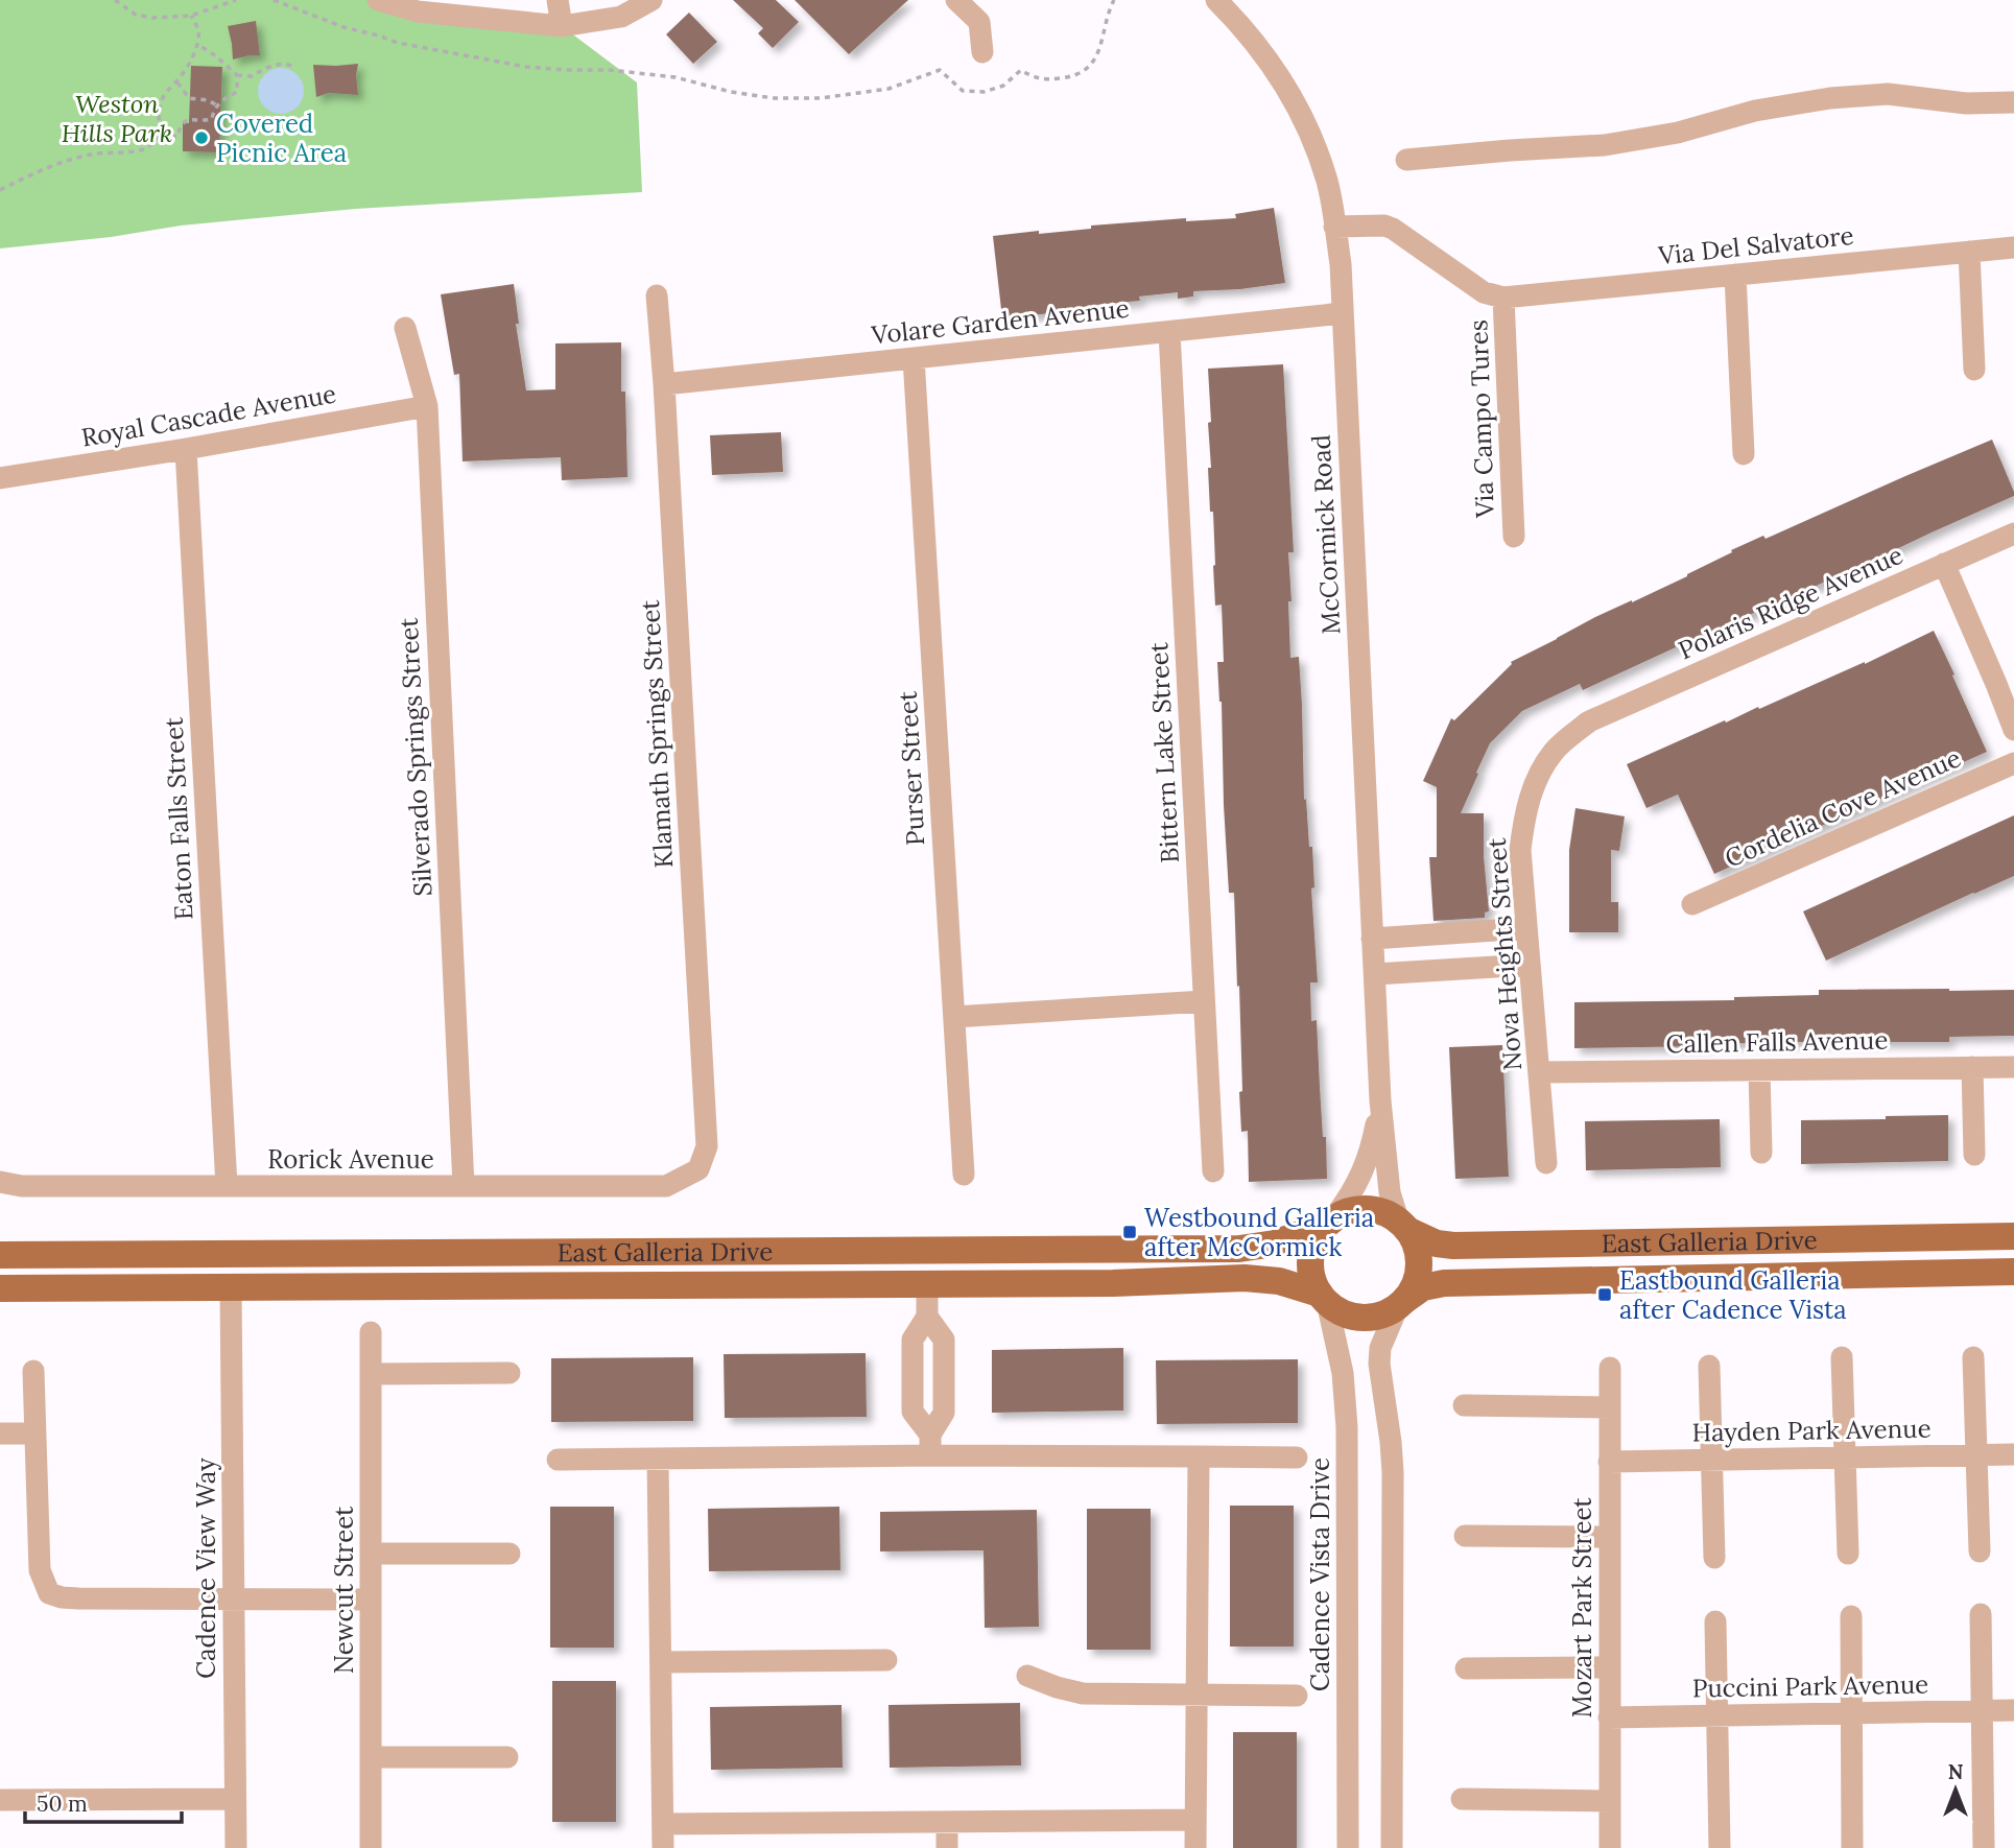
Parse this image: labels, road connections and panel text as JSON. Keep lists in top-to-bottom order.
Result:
{
  "streets": {
    "main road": ["East Galleria Drive"],
    "street": [
      "Via Del Salvatore",
      "Volare Garden Avenue",
      "Royal Cascade Avenue",
      "Via Campo Tures",
      "McCormick Road",
      "Polaris Ridge Avenue",
      "Klamath Springs Street",
      "Bittern Lake Street",
      "Silverado Springs Street",
      "Purser Street",
      "Cordelia Cove Avenue",
      "Eaton Falls Street",
      "Nova Heights Street",
      "Callen Falls Avenue",
      "Rorick Avenue",
      "Hayden Park Avenue",
      "Cadence View Way",
      "Cadence Vista Drive",
      "Newcut Street",
      "Mozart Park Street",
      "Puccini Park Avenue"
    ]
  },
  "crossings": [
    ["Via Del Salvatore", "Via Campo Tures"],
    ["Volare Garden Avenue", "McCormick Road"],
    ["Volare Garden Avenue", "Klamath Springs Street"],
    ["Volare Garden Avenue", "Bittern Lake Street"],
    ["Volare Garden Avenue", "Purser Street"],
    ["Royal Cascade Avenue", "Silverado Springs Street"],
    ["Royal Cascade Avenue", "Eaton Falls Street"],
    ["McCormick Road", "East Galleria Drive"],
    ["McCormick Road", "Cadence Vista Drive"],
    ["Polaris Ridge Avenue", "Nova Heights Street"],
    ["Klamath Springs Street", "Rorick Avenue"],
    ["Silverado Springs Street", "Rorick Avenue"],
    ["Eaton Falls Street", "Rorick Avenue"],
    ["Nova Heights Street", "Callen Falls Avenue"],
    ["East Galleria Drive", "Cadence View Way"],
    ["East Galleria Drive", "Cadence Vista Drive"],
    ["Hayden Park Avenue", "Mozart Park Street"],
    ["Mozart Park Street", "Puccini Park Avenue"]
  ],
  "parks": ["Weston Hills Park"],
  "places": {
    "other": ["Covered Picnic Area"],
    "transit": ["Westbound Galleria after McCormick", "Eastbound Galleria after Cadence Vista"]
  },
  "scale_bar": "50 m",
  "north": "top"
}
